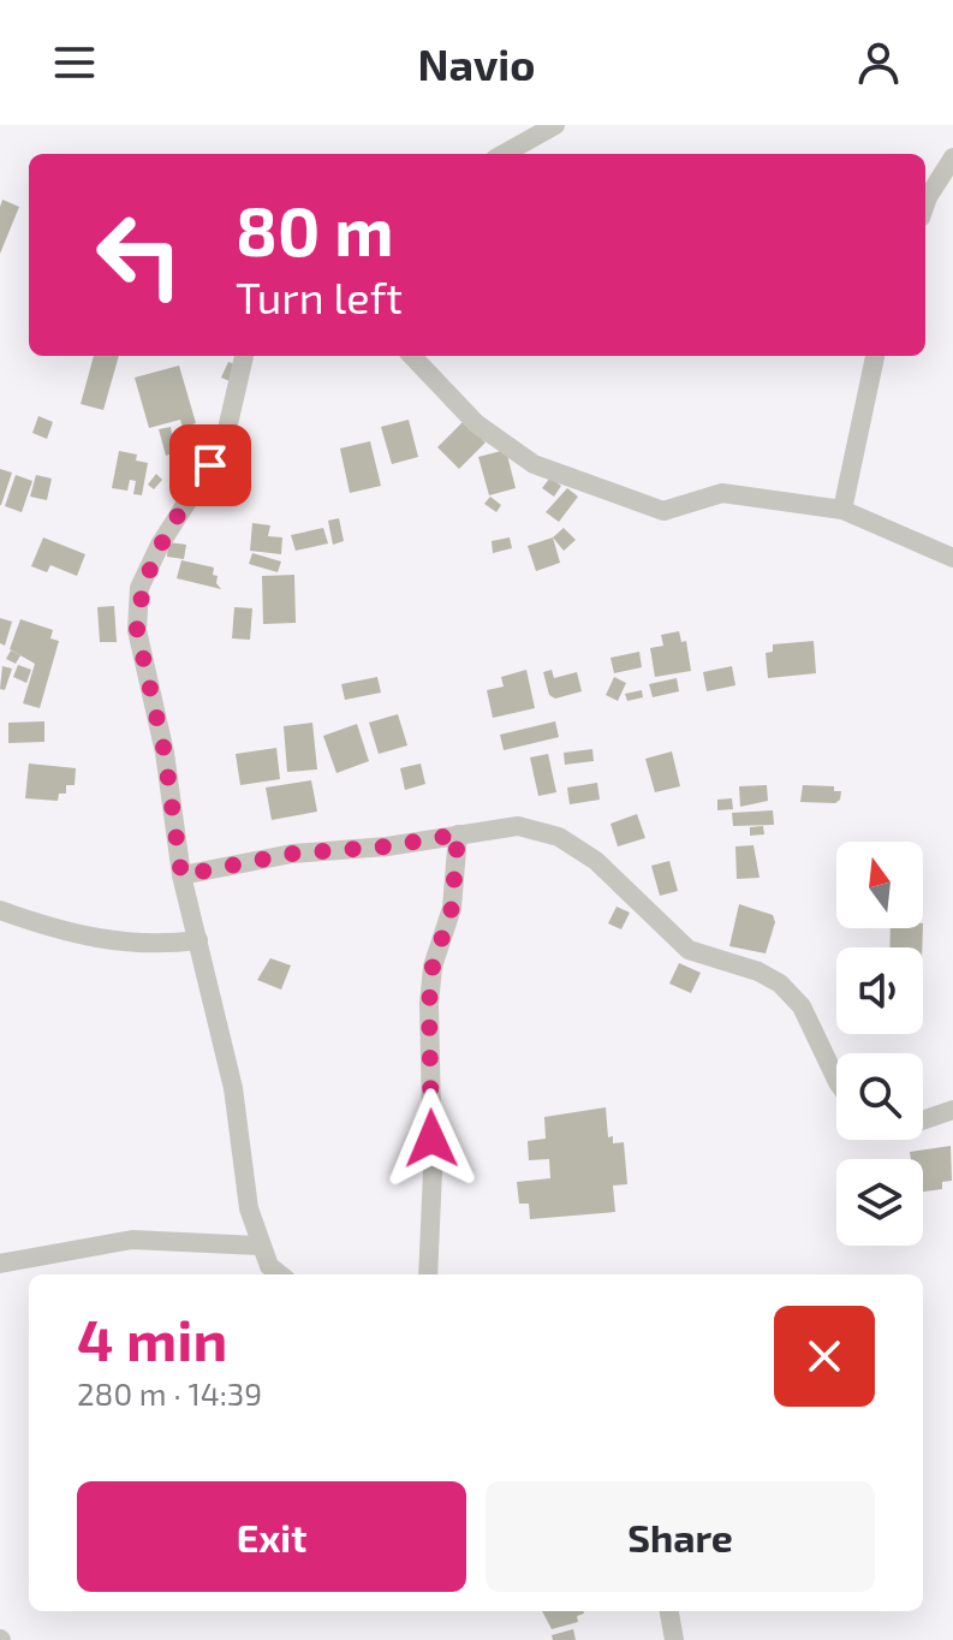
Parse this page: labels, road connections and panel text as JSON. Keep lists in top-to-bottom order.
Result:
{
  "north": "top",
  "page": {
    "header": "Navio",
    "turn": ["80 m", "Turn left"],
    "heading": ["4 min", "280 m · 14:39"],
    "buttons": ["Exit", "Share"]
  }
}
